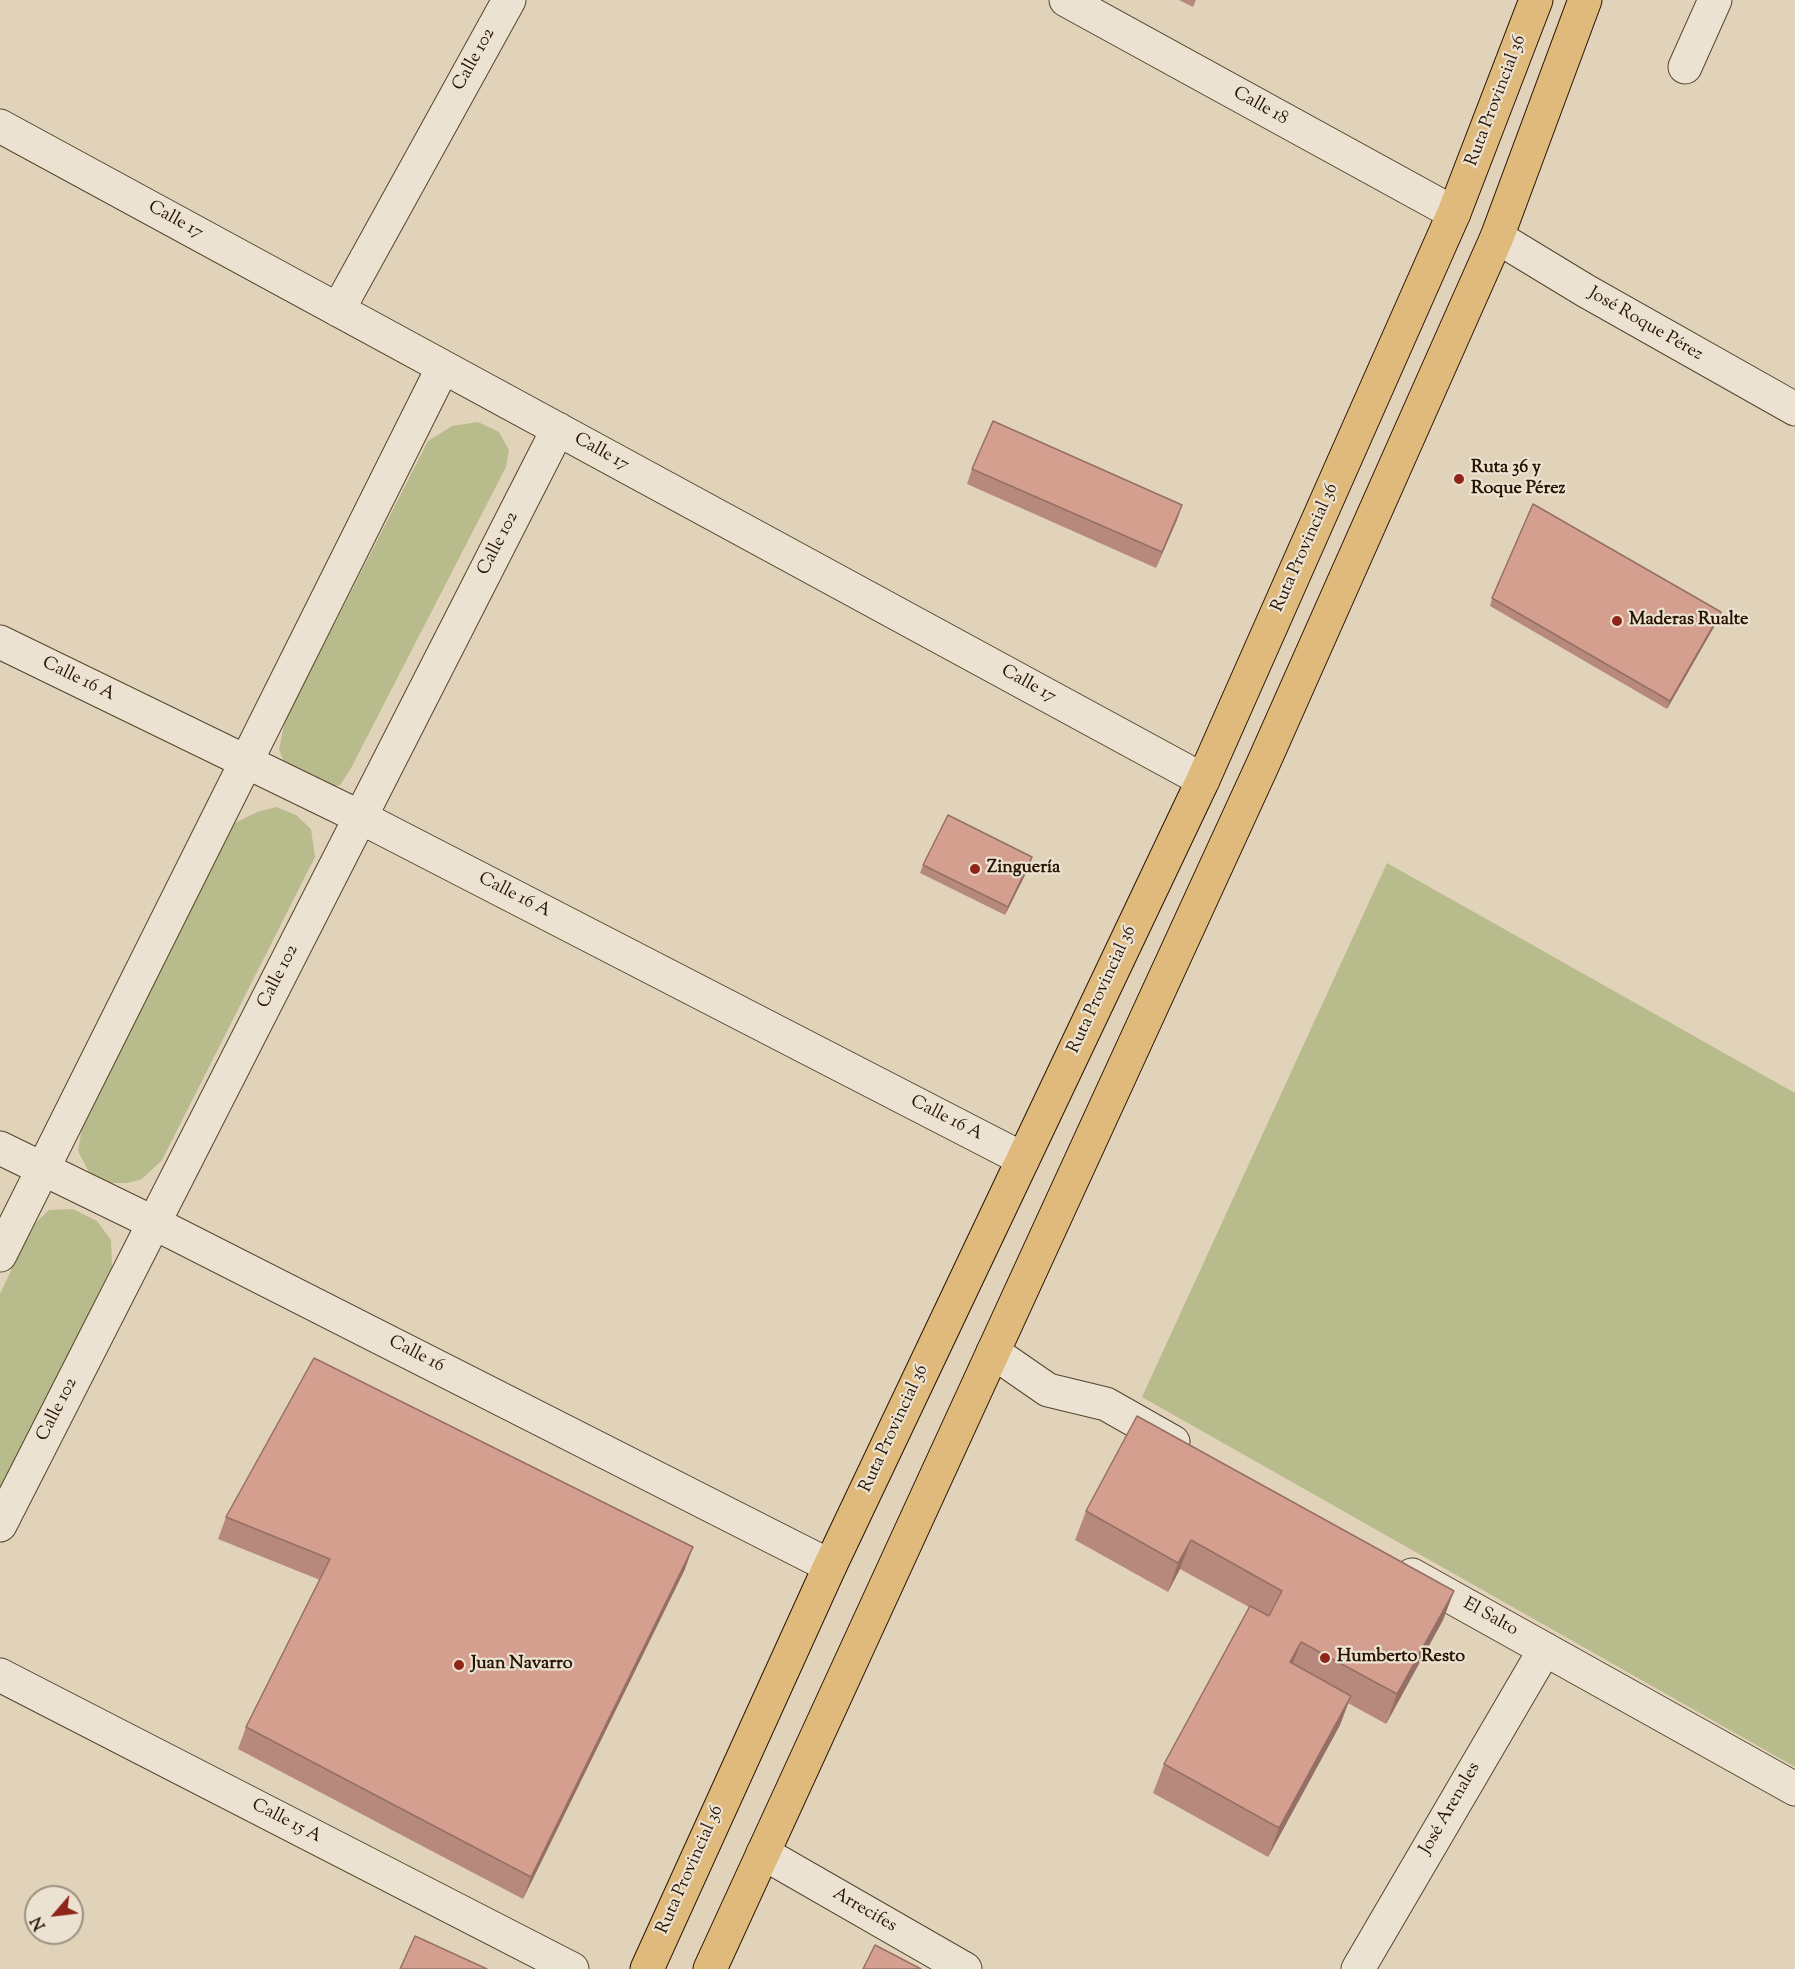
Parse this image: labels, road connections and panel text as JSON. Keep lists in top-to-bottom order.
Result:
{
  "streets": {
    "main road": ["Ruta Provincial 36"],
    "street": [
      "Calle 102",
      "Calle 18",
      "Calle 17",
      "José Roque Pérez",
      "Calle 16 A",
      "Calle 16",
      "El Salto",
      "José Arenales",
      "Calle 15 A",
      "Arrecifes"
    ]
  },
  "crossings": [
    ["Calle 102", "Calle 17"],
    ["Calle 102", "Calle 16 A"],
    ["Calle 102", "Calle 16"],
    ["Ruta Provincial 36", "Calle 18"],
    ["Ruta Provincial 36", "Calle 17"],
    ["Ruta Provincial 36", "Calle 16 A"],
    ["Ruta Provincial 36", "Calle 16"],
    ["El Salto", "José Arenales"]
  ],
  "places": [
    "Ruta 36 y Roque Pérez",
    "Maderas Rualte",
    "Zinguería",
    "Humberto Resto",
    "Juan Navarro"
  ],
  "north": "bottom left"
}
